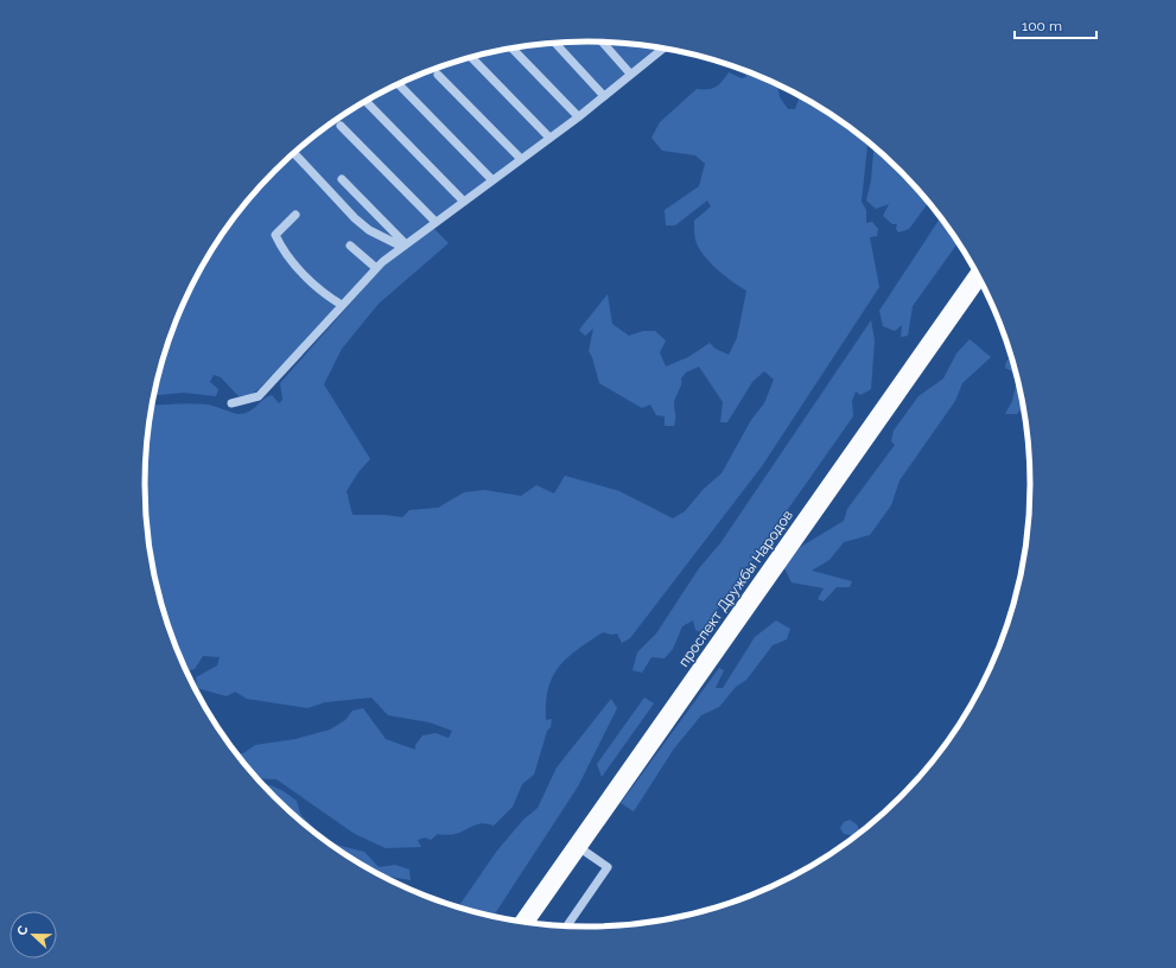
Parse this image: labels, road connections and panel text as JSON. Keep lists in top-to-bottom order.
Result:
{
  "streets": {
    "main road": ["проспект Дружбы Народов"]
  },
  "scale_bar": "100 m",
  "north": "left"
}
